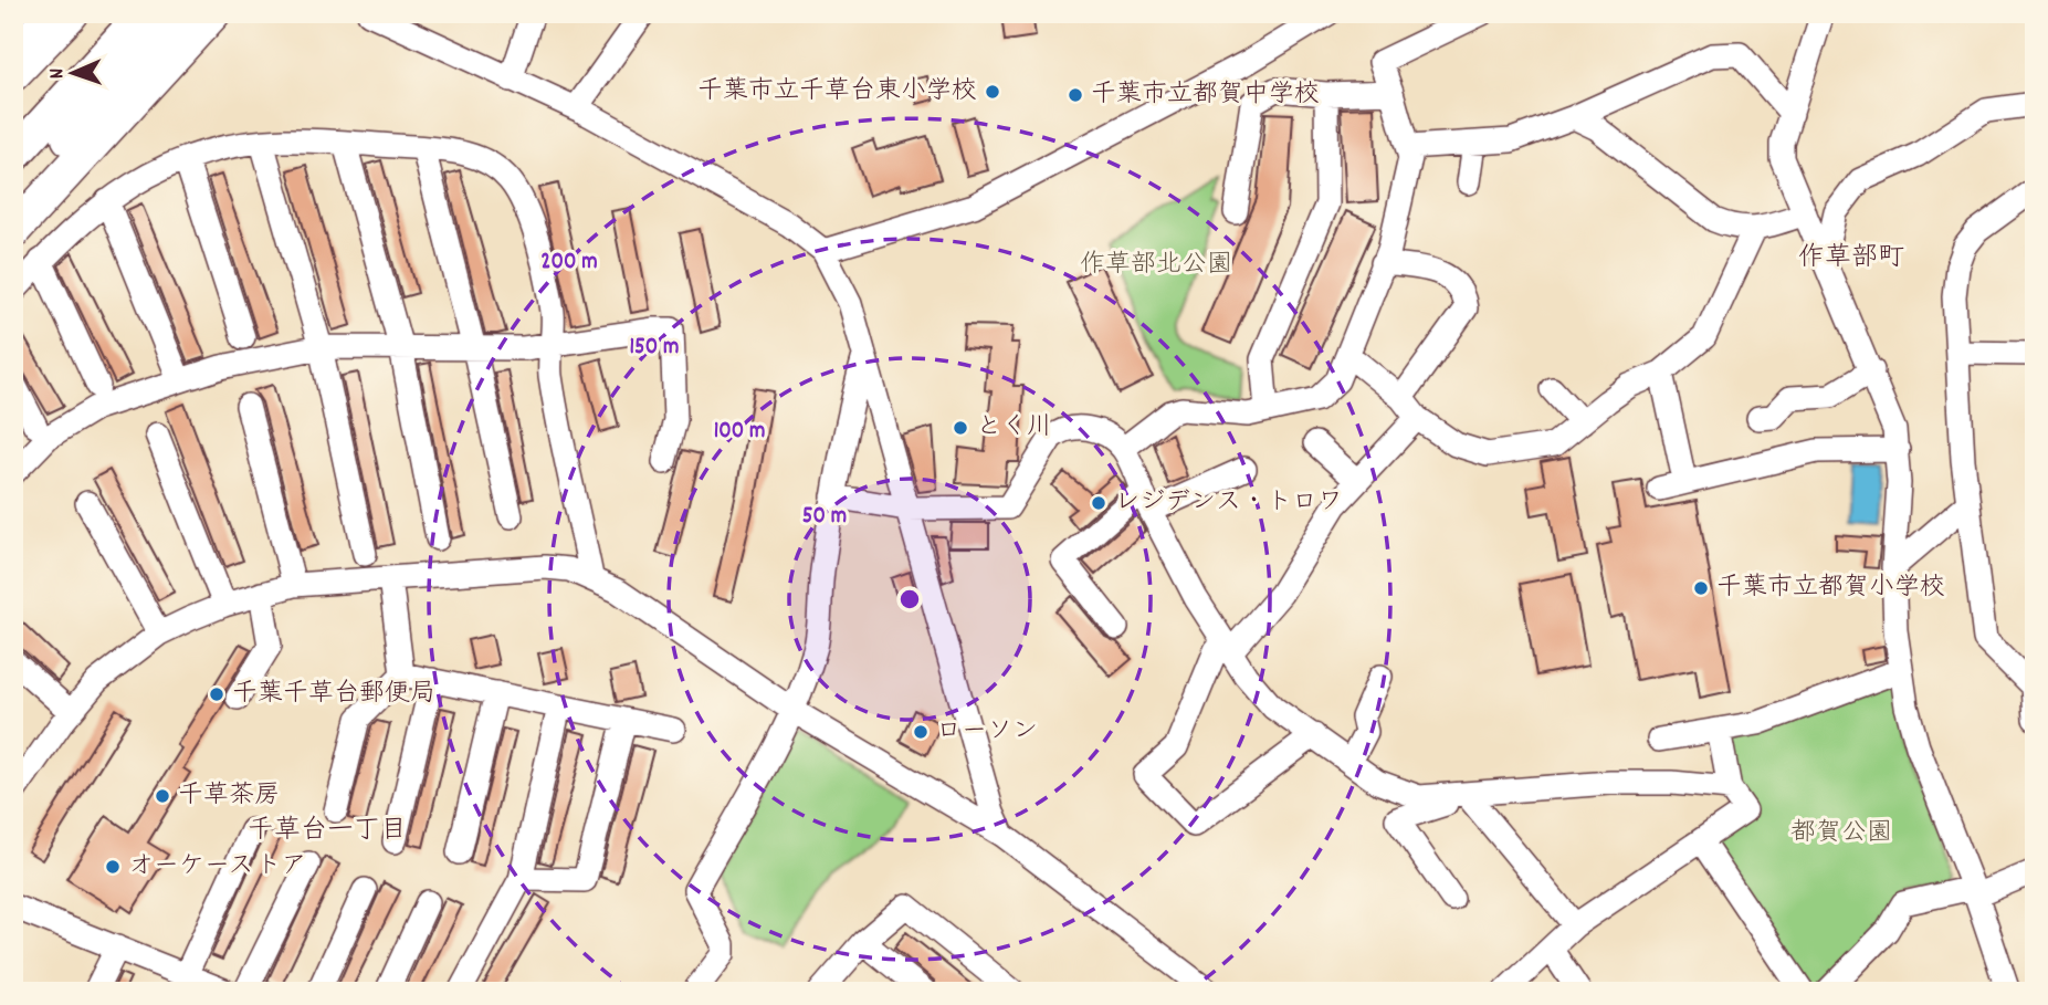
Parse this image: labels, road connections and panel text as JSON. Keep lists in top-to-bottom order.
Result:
{
  "districts": ["作草部町", "千草台一丁目"],
  "parks": ["作草部北公園", "都賀公園"],
  "places": [
    "千葉市立千草台東小学校",
    "千葉市立都賀中学校",
    "とく川",
    "レジデンス・トロワ",
    "千葉市立都賀小学校",
    "千葉千草台郵便局",
    "ローソン",
    "千草茶房",
    "オーケーストア"
  ],
  "north": "left",
  "rings": [
    "200 m",
    "150 m",
    "100 m",
    "50 m"
  ]
}
